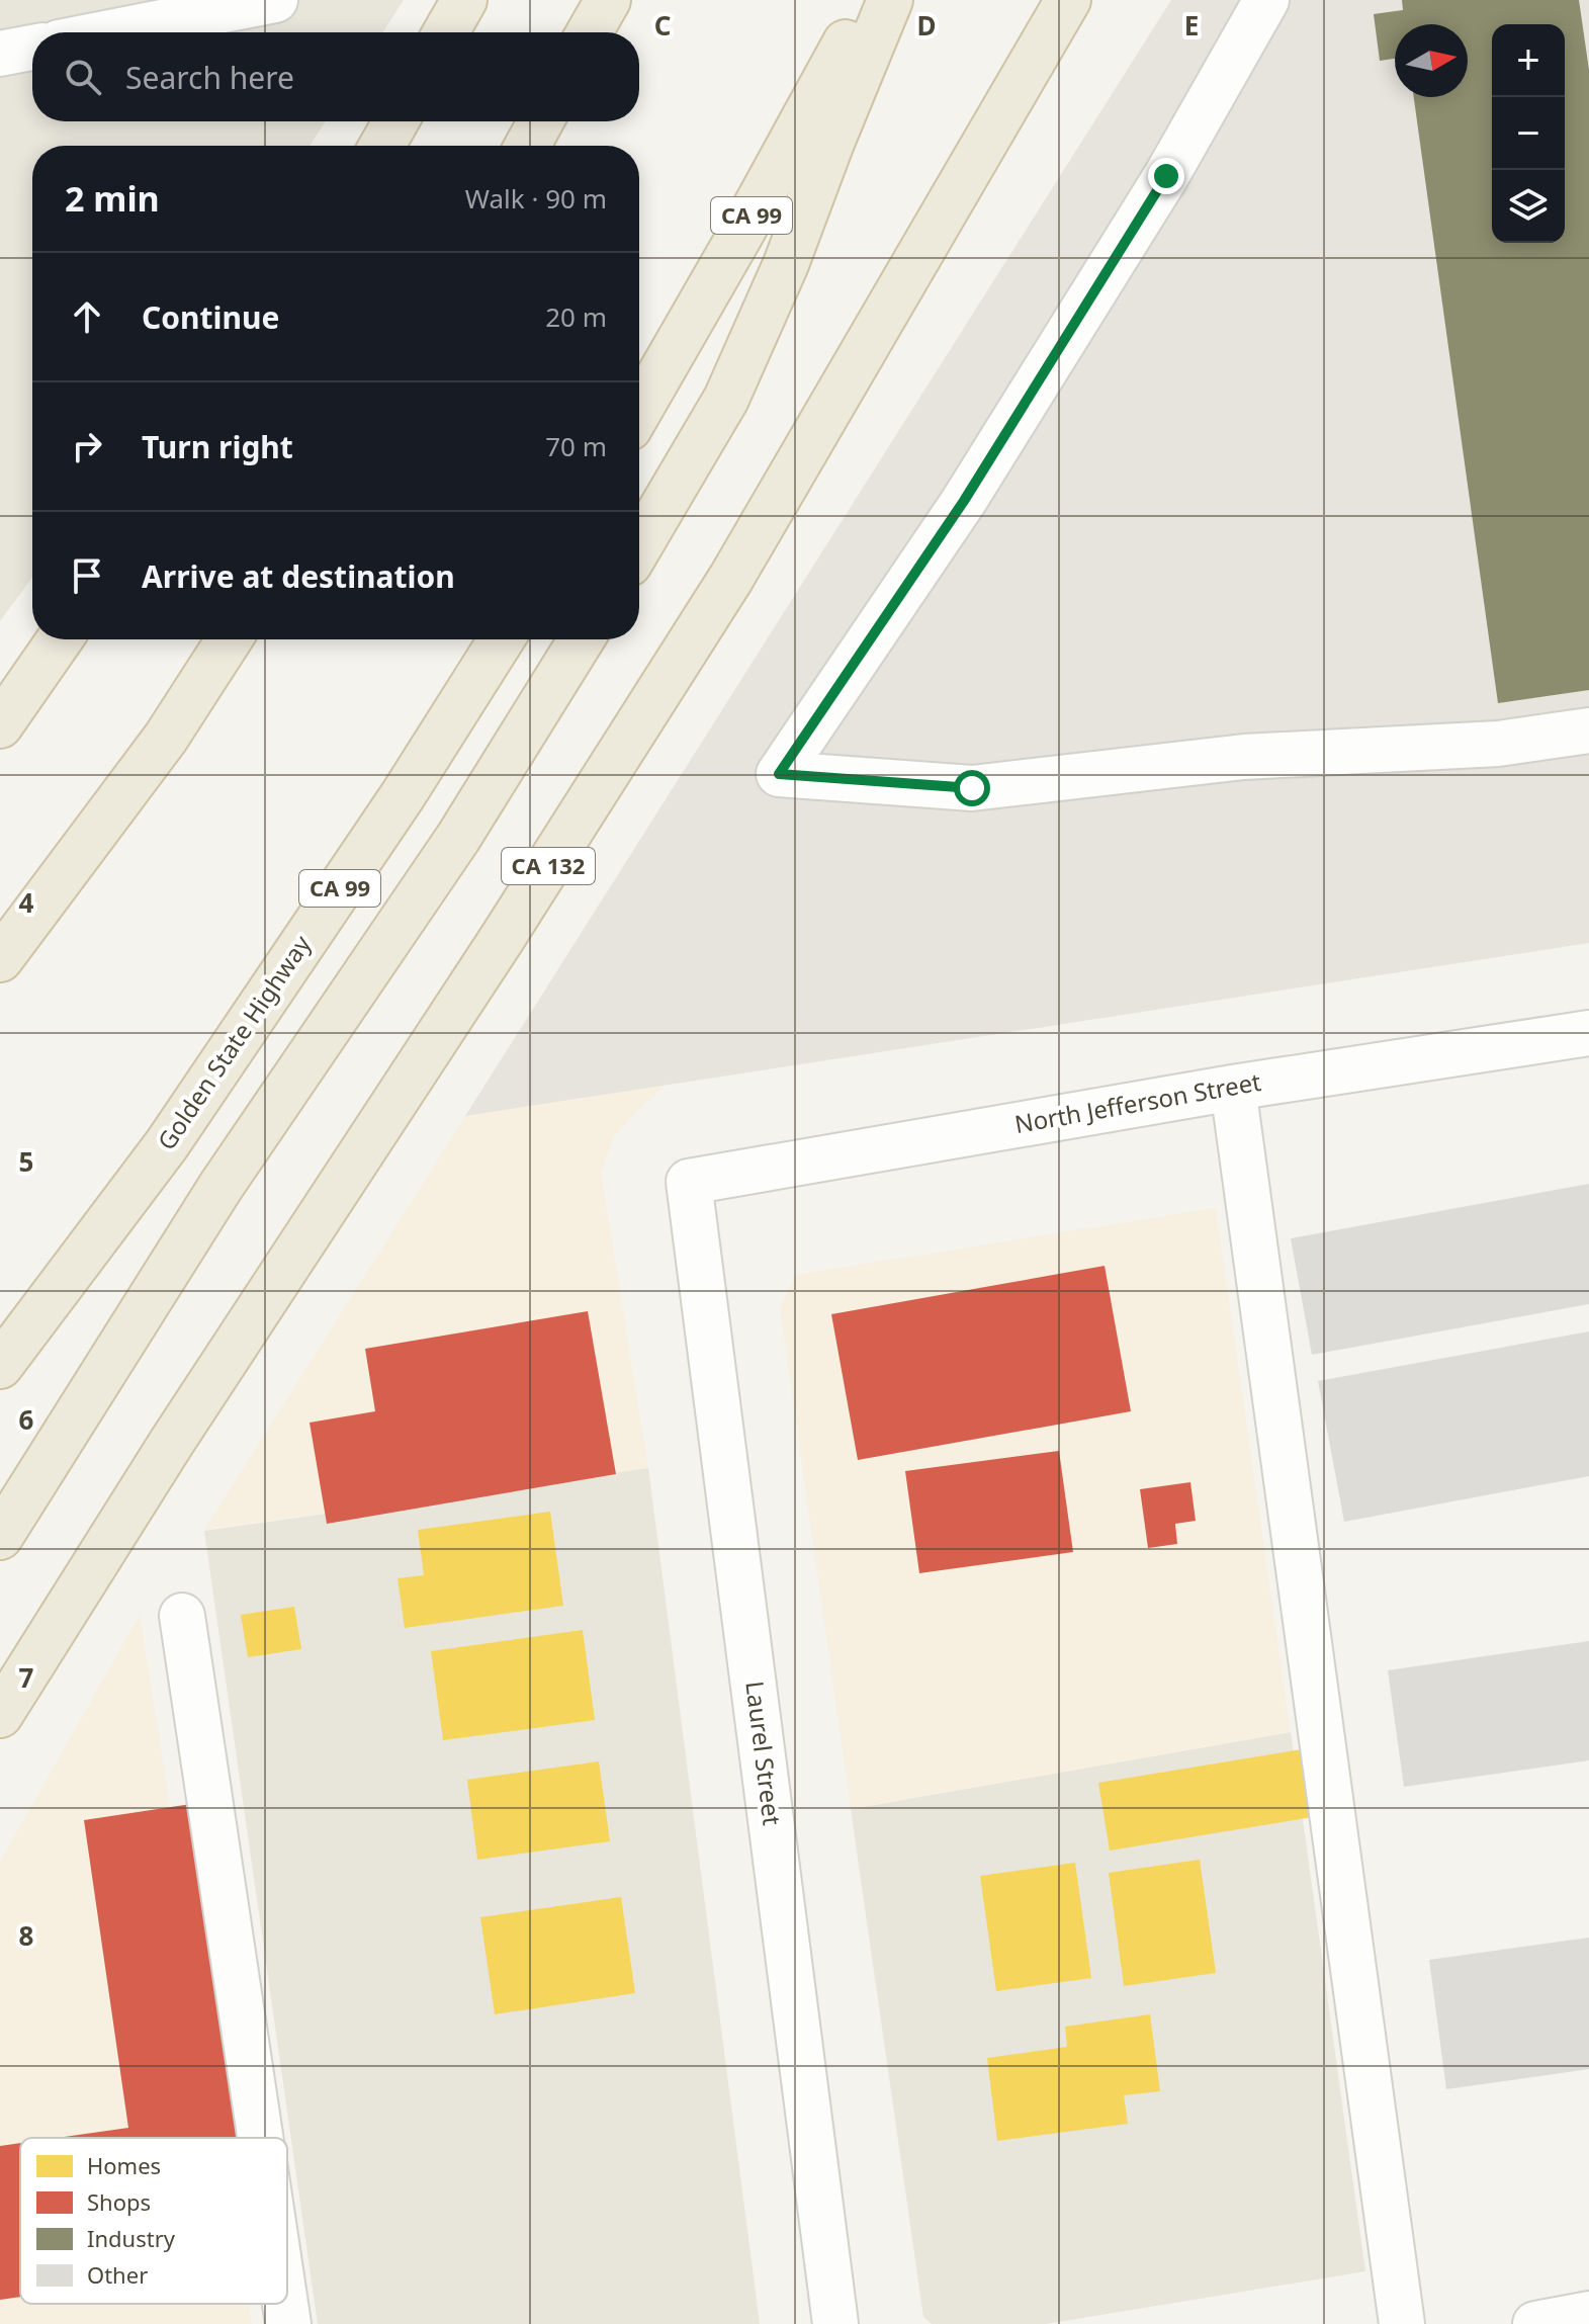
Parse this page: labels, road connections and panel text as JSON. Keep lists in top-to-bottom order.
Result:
{
  "streets": {
    "highway": ["CA 99", "CA 132", "Golden State Highway"],
    "street": ["North Jefferson Street", "Laurel Street"]
  },
  "crossings": [
    ["North Jefferson Street", "Laurel Street"]
  ],
  "legend": [
    "Homes",
    "Shops",
    "Industry",
    "Other"
  ],
  "north": "right",
  "page": {
    "map_buttons": ["+", "−"],
    "search": "Search here",
    "heading": ["2 min", "Walk · 90 m"],
    "list": [
      ["Continue", "20 m"],
      ["Turn right", "70 m"],
      "Arrive at destination"
    ]
  },
  "grid": {
    "columns": ["C", "D", "E"],
    "rows": [
      "4",
      "5",
      "6",
      "7",
      "8"
    ]
  }
}
